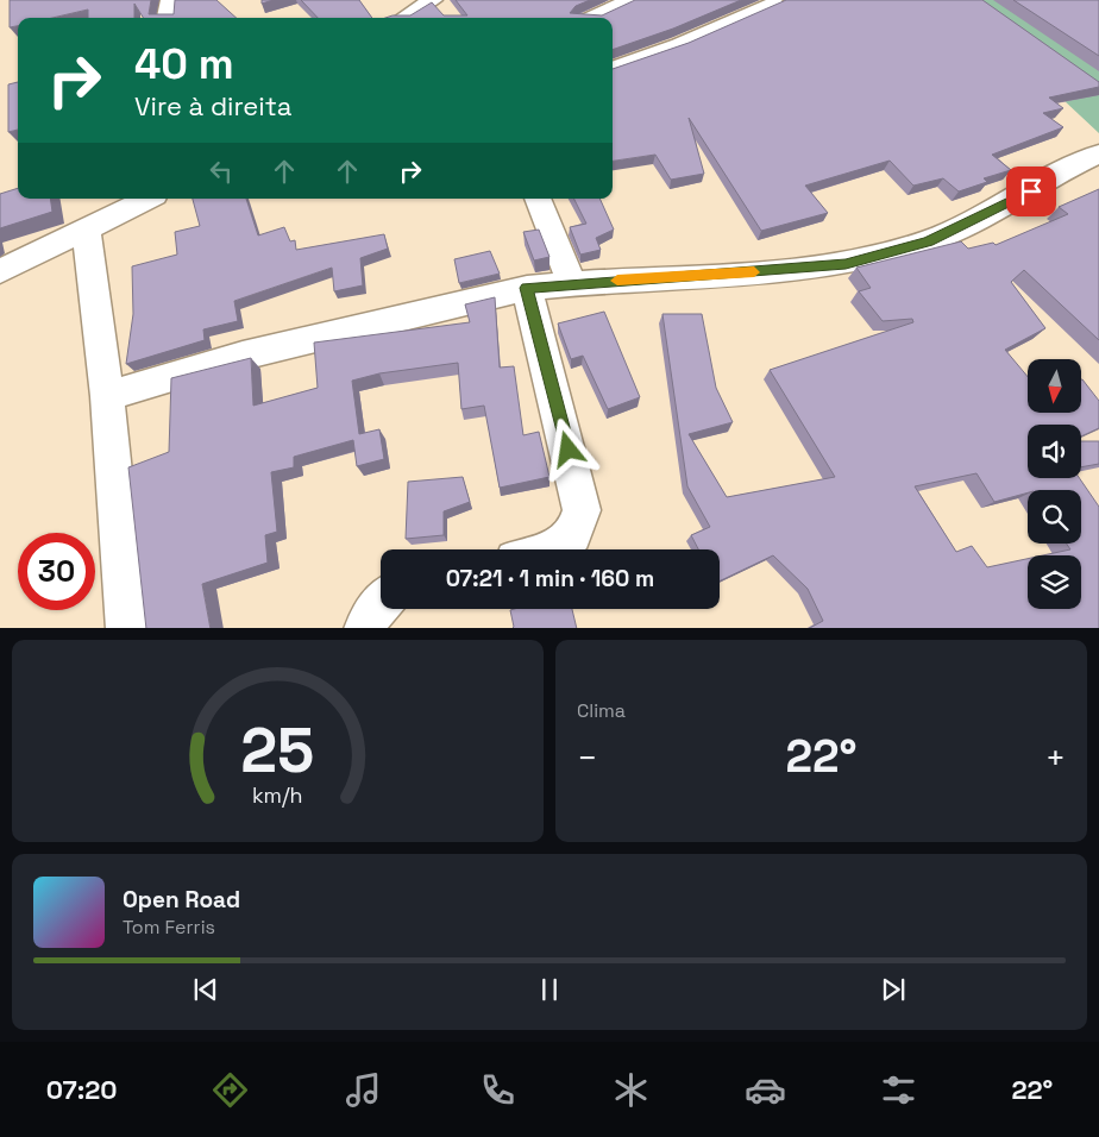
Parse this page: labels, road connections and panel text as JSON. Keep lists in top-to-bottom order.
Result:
{
  "north": "bottom",
  "page": {
    "turn": ["40 m", "Vire à direita"],
    "limit": "30",
    "trip": "07:21 · 1 min · 160 m",
    "tile": "Clima",
    "heat": ["−", "22°", "+"],
    "song": ["Open Road", "Tom Ferris"],
    "tabs": ["07:20", "22°"],
    "gauge": ["25", "km/h"]
  }
}
